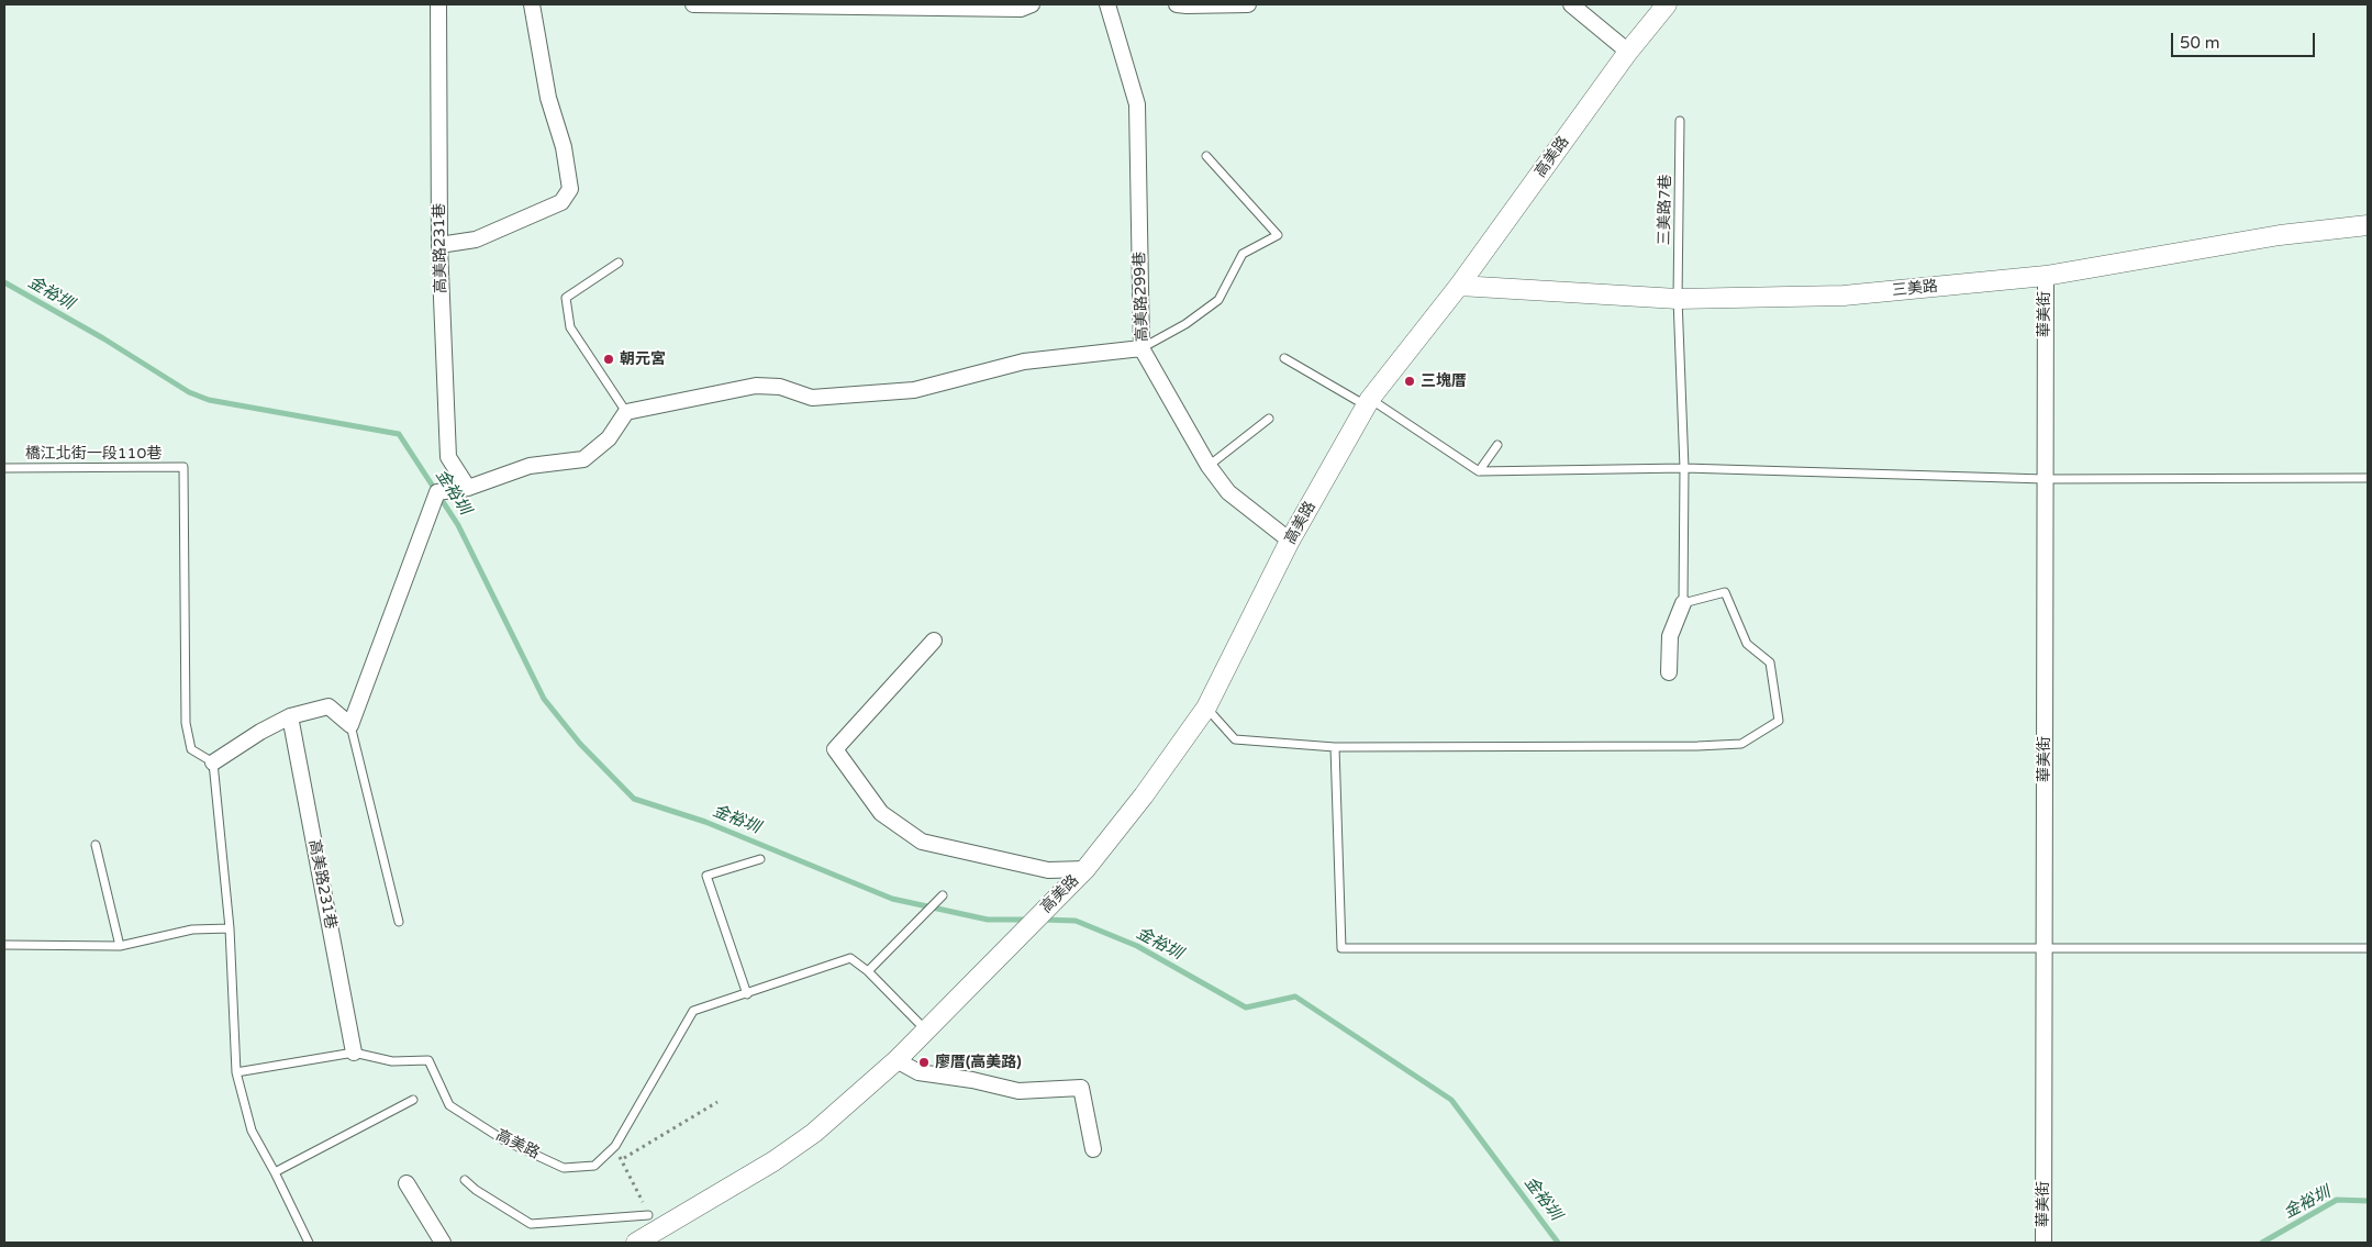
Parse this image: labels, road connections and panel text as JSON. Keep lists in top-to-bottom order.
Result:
{
  "streets": {
    "street": [
      "高美路",
      "高美路231巷",
      "三美路",
      "高美路299巷",
      "華美街"
    ],
    "lane": ["三美路7巷", "橋江北街一段110巷"]
  },
  "crossings": [
    ["高美路", "高美路231巷"],
    ["高美路", "三美路"],
    ["高美路", "高美路299巷"],
    ["三美路7巷", "三美路"],
    ["三美路", "華美街"]
  ],
  "water": ["金裕圳"],
  "places": ["朝元宮", "三塊厝", "廖厝(高美路)"],
  "scale_bar": "50 m"
}
